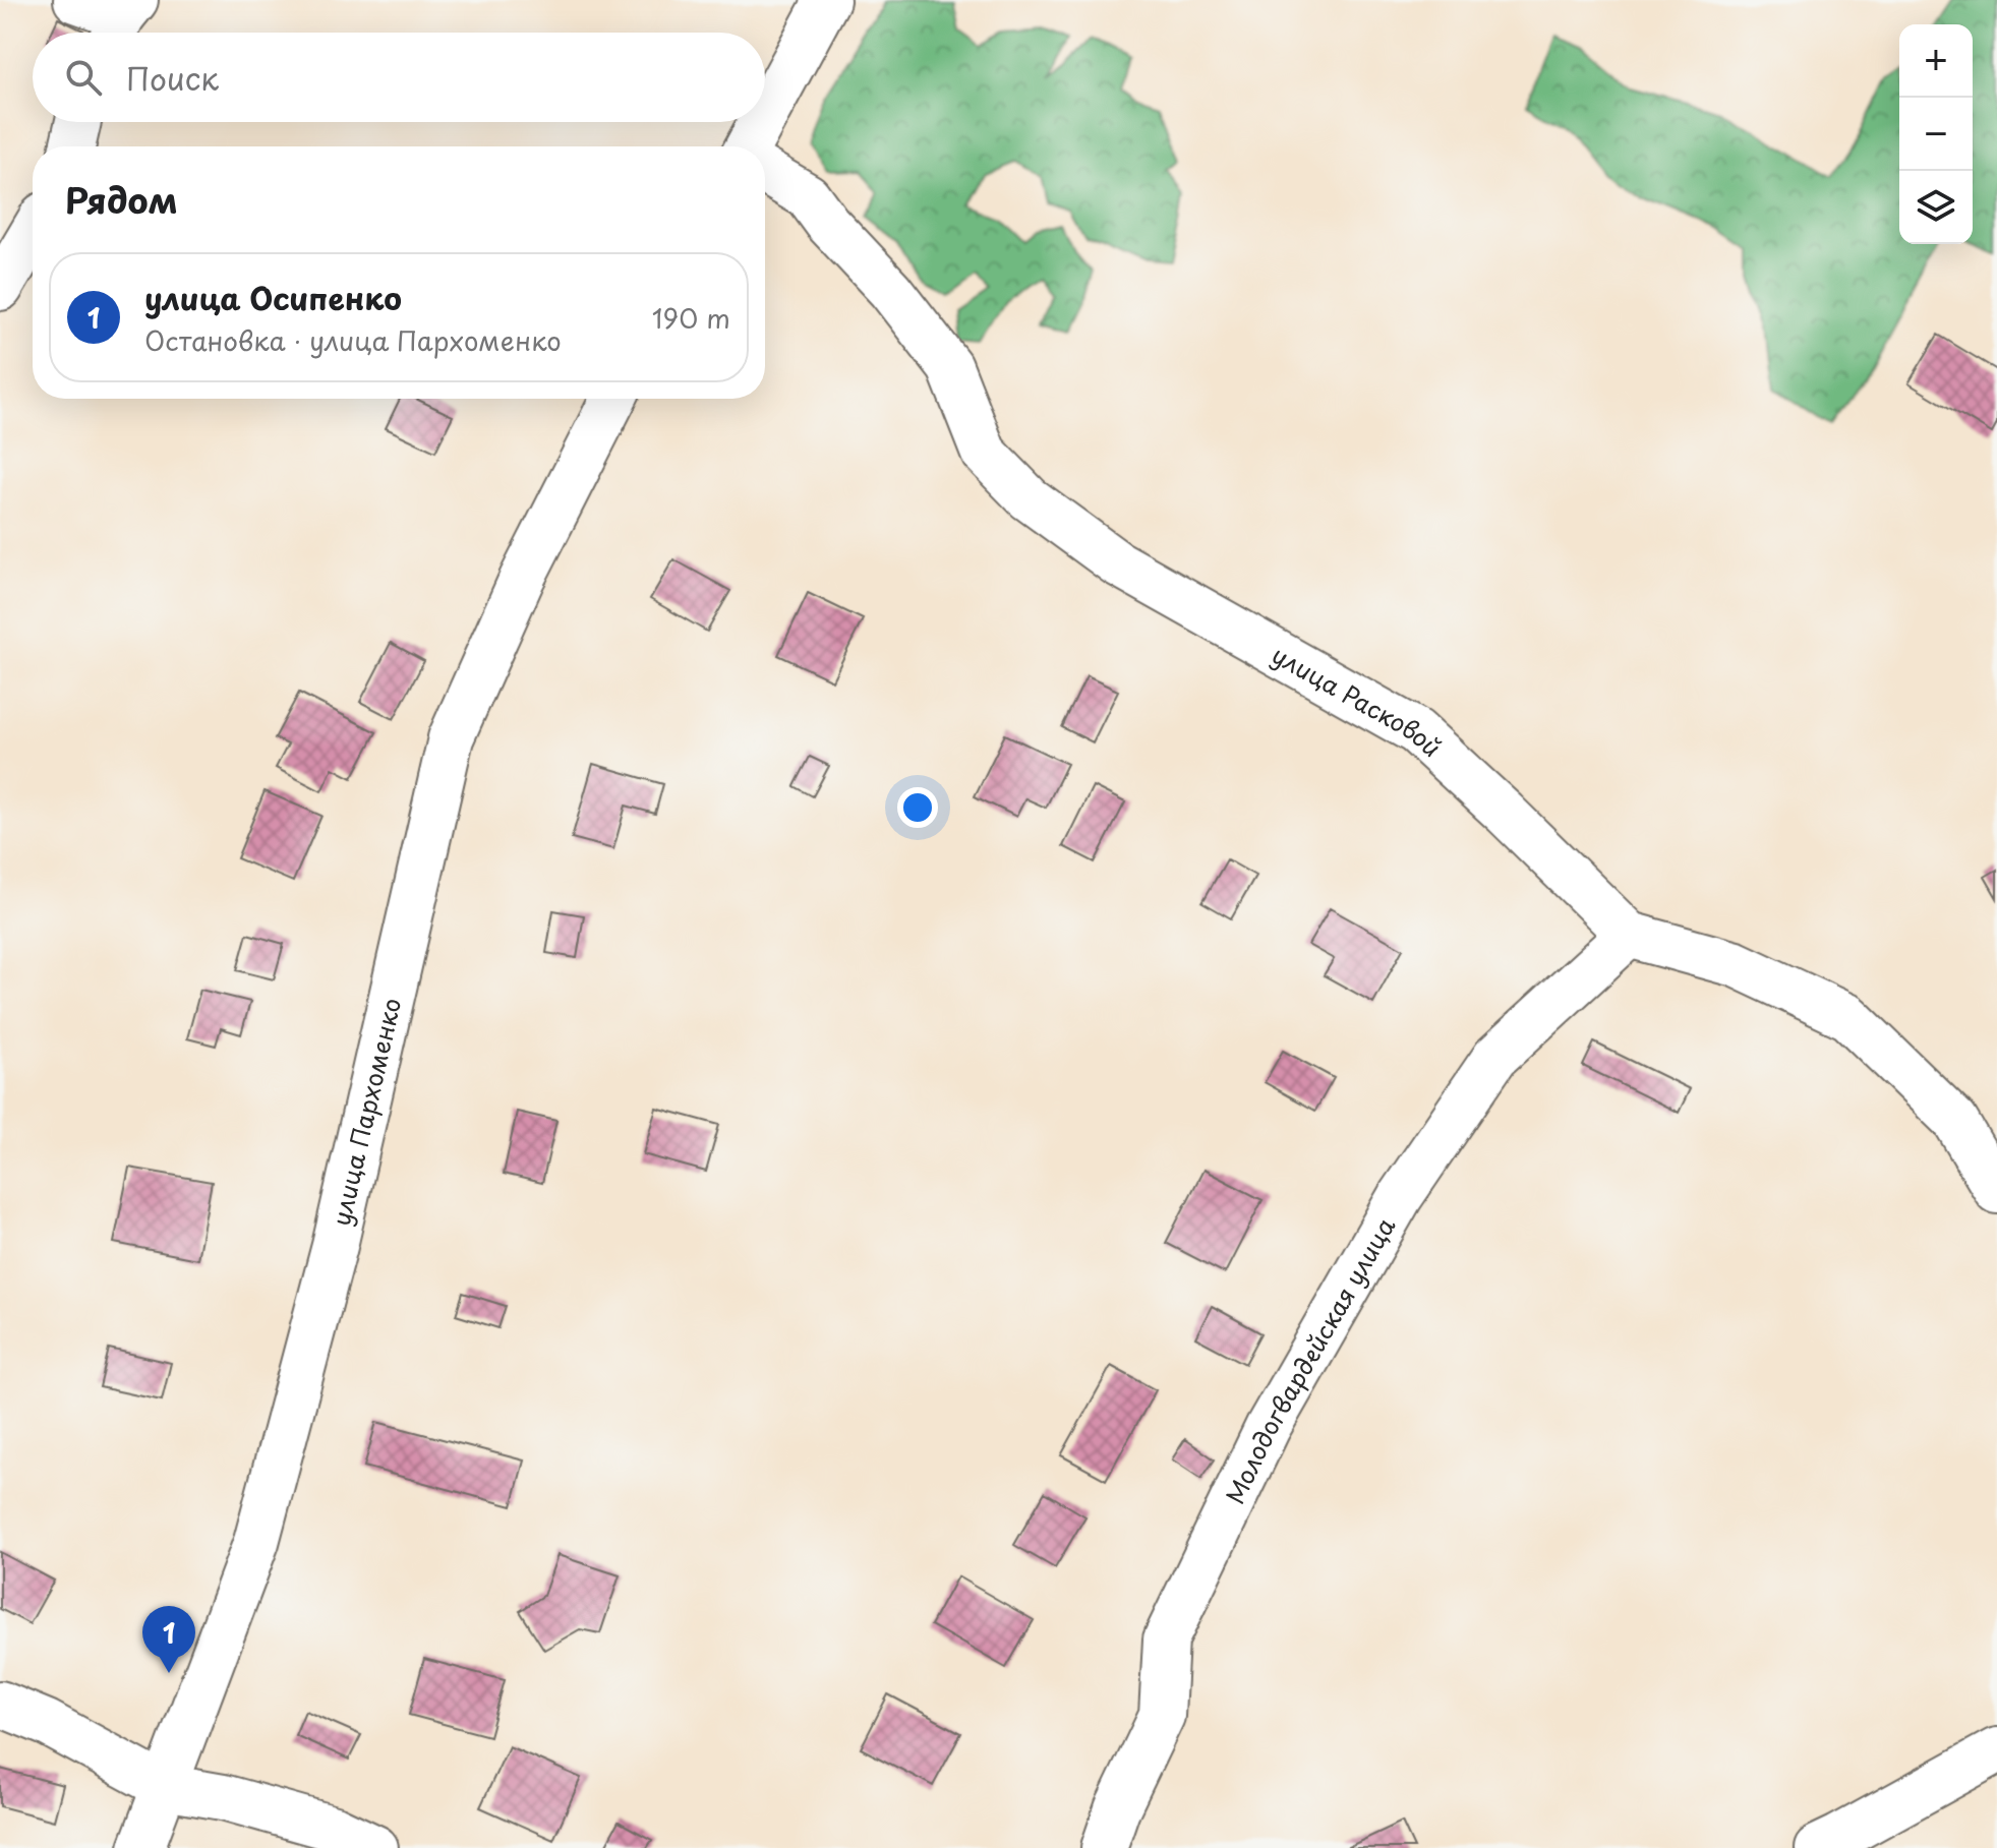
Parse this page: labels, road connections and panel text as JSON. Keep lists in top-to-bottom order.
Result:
{
  "streets": {
    "street": ["улица Расковой", "улица Пархоменко", "Молодогвардейская улица"]
  },
  "crossings": [
    ["улица Расковой", "Молодогвардейская улица"]
  ],
  "page": {
    "map_buttons": ["+", "−"],
    "search": "Поиск",
    "heading": "Рядом",
    "list": [
      {
        "mark": "1",
        "name": "улица Осипенко",
        "note": "Остановка · улица Пархоменко",
        "value": "190 m"
      }
    ],
    "pins": "1"
  }
}
